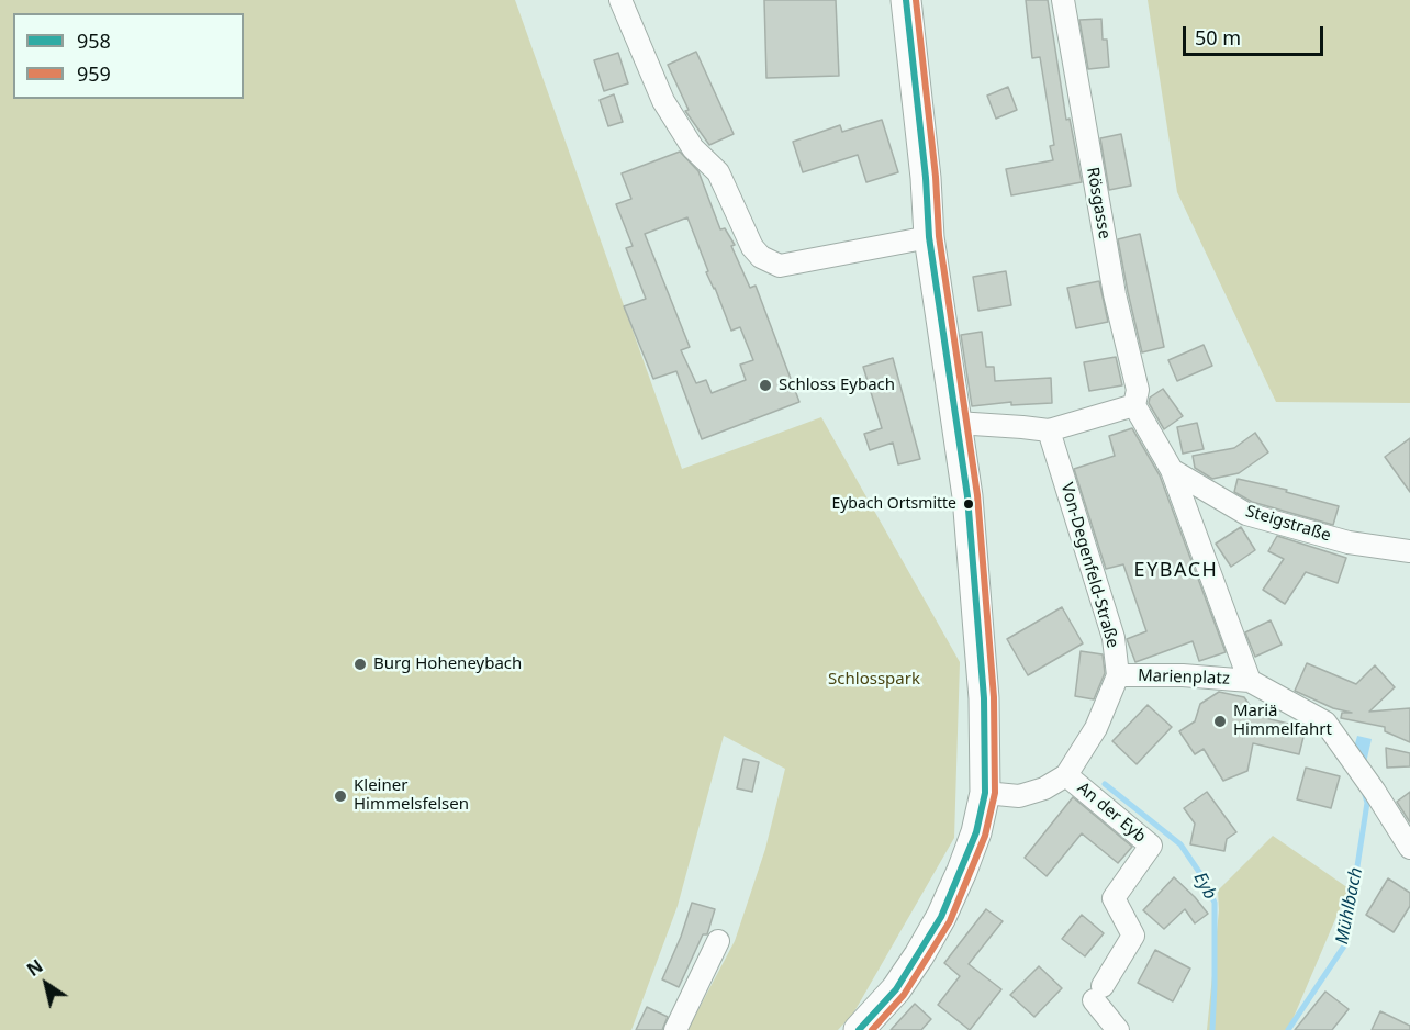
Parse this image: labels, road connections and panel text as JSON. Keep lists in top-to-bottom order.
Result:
{
  "streets": {
    "street": [
      "Rösgasse",
      "Steigstraße",
      "Von-Degenfeld-Straße",
      "Marienplatz",
      "An der Eyb"
    ]
  },
  "crossings": [
    ["Rösgasse", "Steigstraße"],
    ["Steigstraße", "Marienplatz"],
    ["Von-Degenfeld-Straße", "Marienplatz"],
    ["Von-Degenfeld-Straße", "An der Eyb"]
  ],
  "districts": ["EYBACH"],
  "water": ["Eyb", "Mühlbach"],
  "parks": ["Schlosspark"],
  "places": [
    "Schloss Eybach",
    "Eybach Ortsmitte",
    "Burg Hoheneybach",
    "Mariä Himmelfahrt",
    "Kleiner Himmelsfelsen"
  ],
  "lines": ["transit line 958", "transit line 959"],
  "legend": ["958", "959"],
  "scale_bar": "50 m",
  "north": "top left"
}
